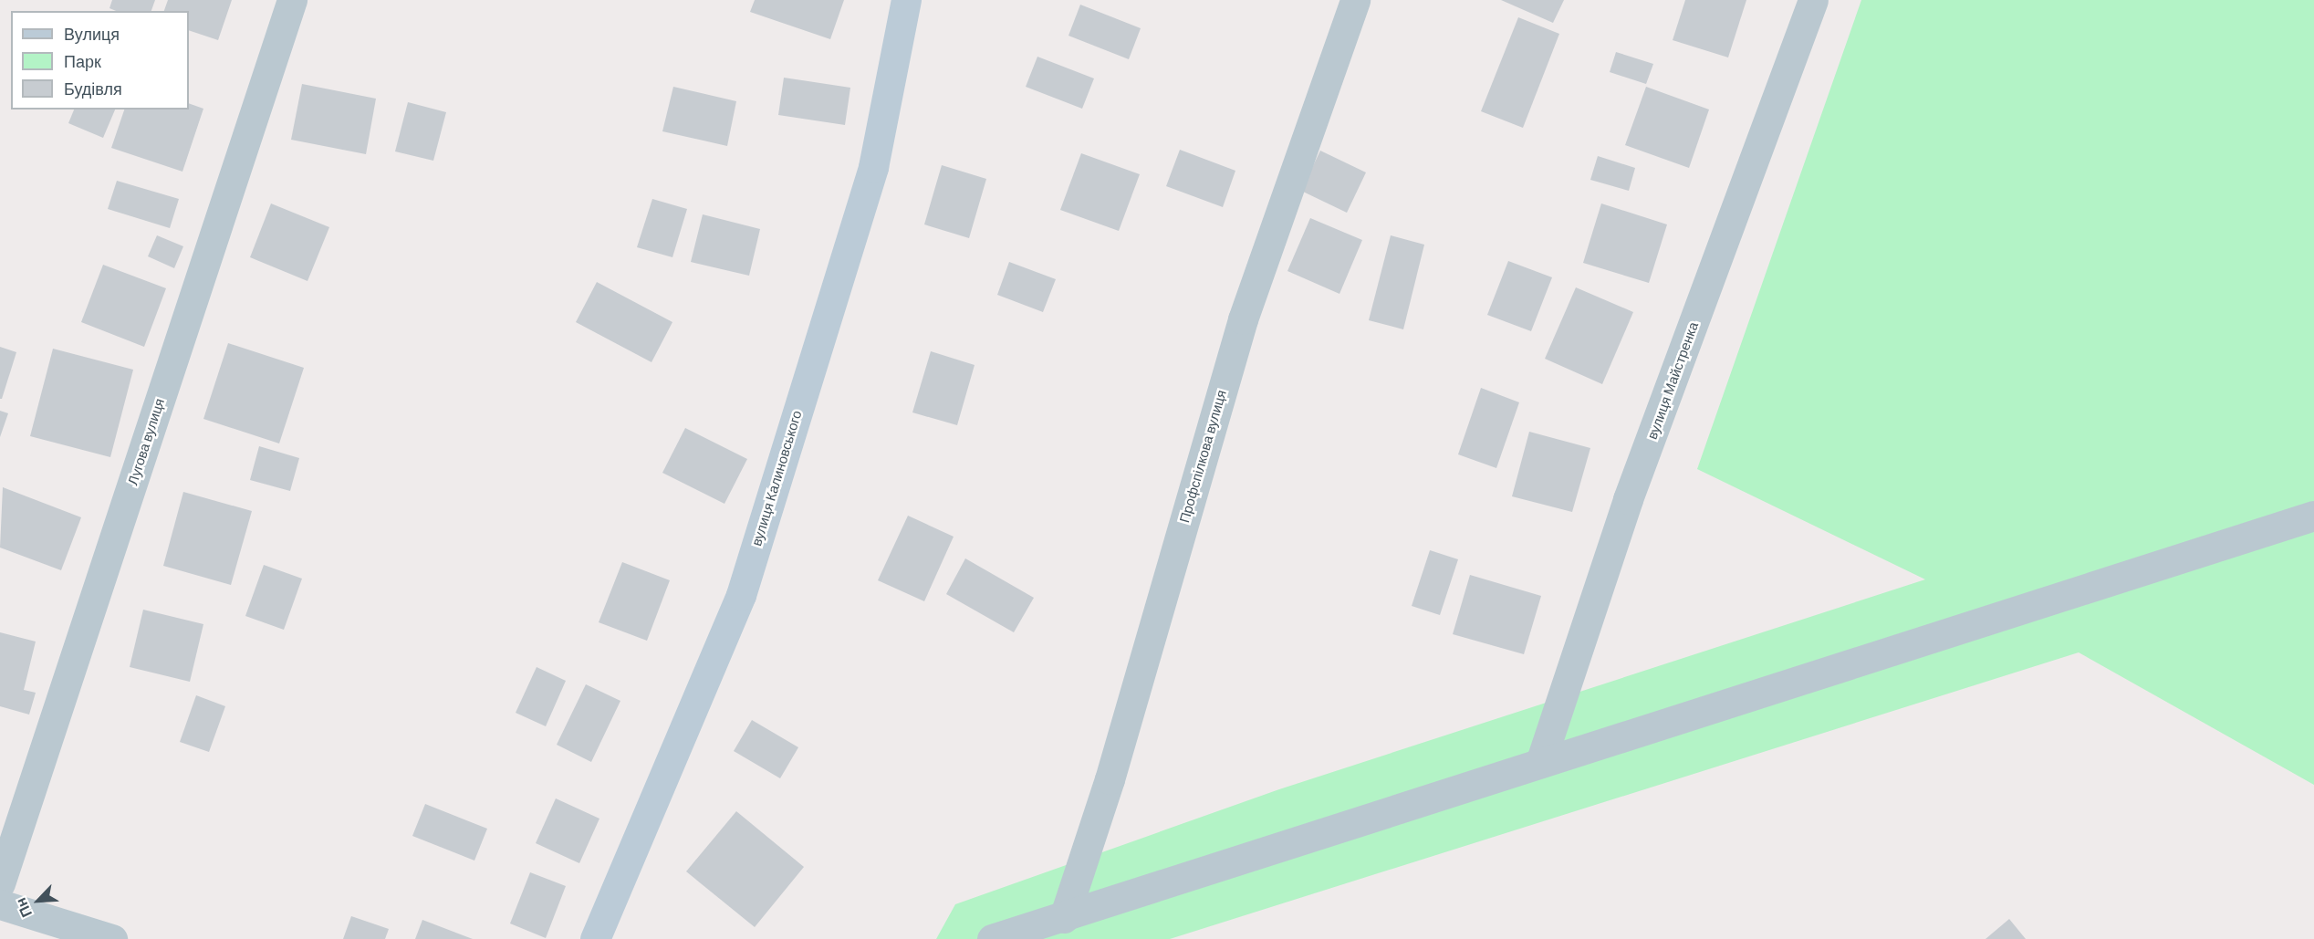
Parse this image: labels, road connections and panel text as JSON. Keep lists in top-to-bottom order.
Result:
{
  "streets": {
    "main road": ["вулиця Калиновського"],
    "street": ["вулиця Майстренка", "Лугова вулиця", "Профспілкова вулиця"]
  },
  "legend": ["Вулиця", "Парк", "Будівля"],
  "north": "bottom left"
}
